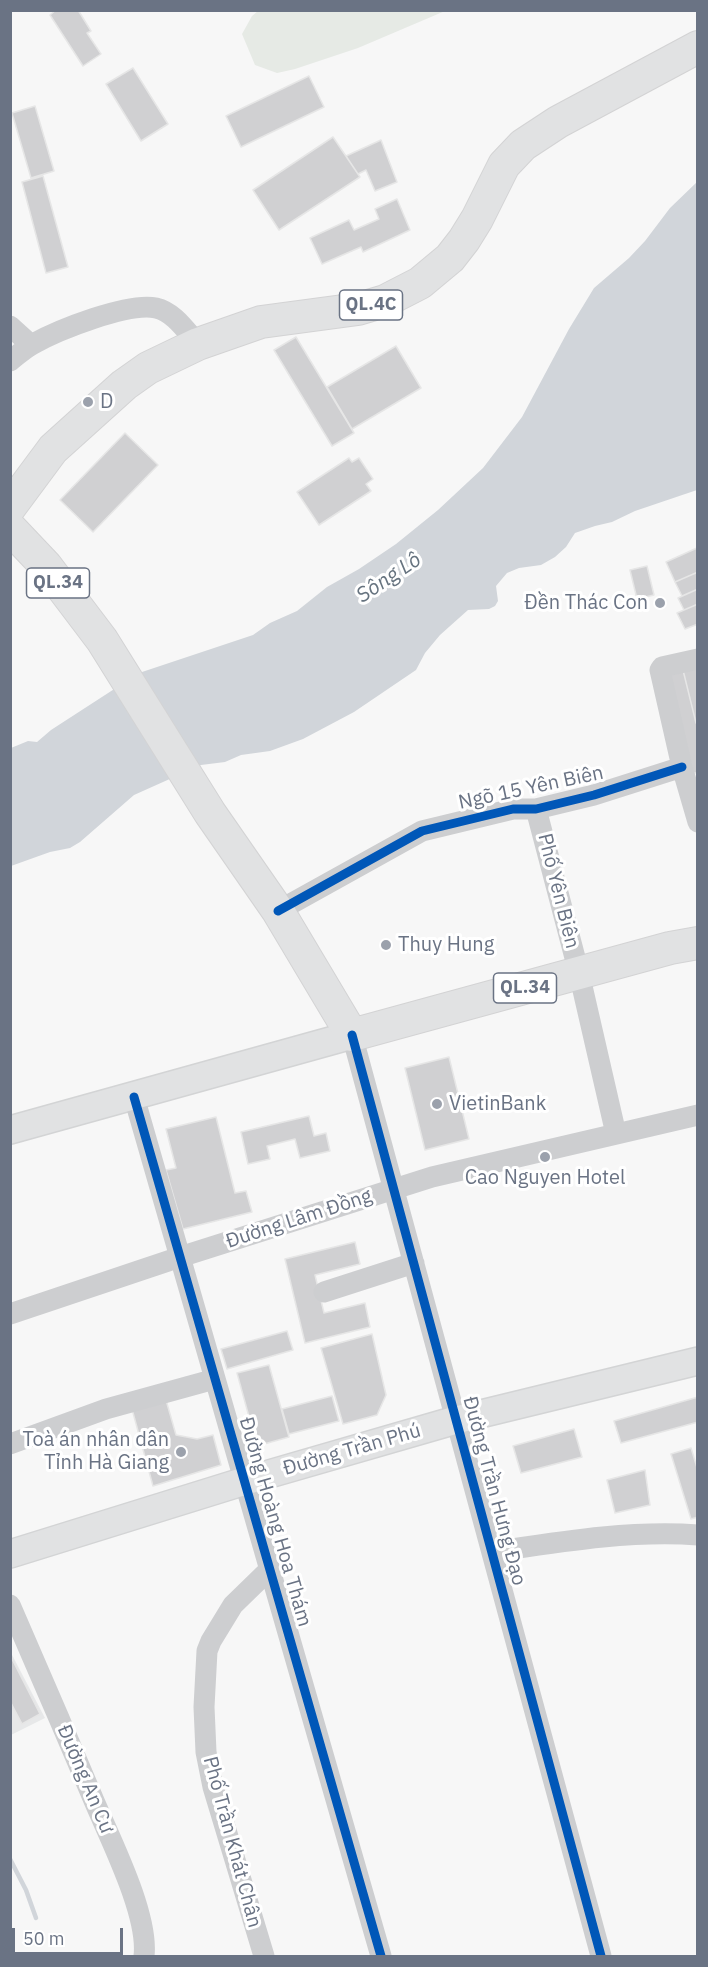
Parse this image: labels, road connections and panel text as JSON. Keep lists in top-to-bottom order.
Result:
{
  "streets": {
    "highway": ["QL.4C", "QL.34", "Đường Trần Hưng Đạo"],
    "main road": ["Đường Trần Phú"],
    "street": [
      "Ngõ 15 Yên Biên",
      "Phố Yên Biên",
      "Đường Lâm Đồng",
      "Đường Hoàng Hoa Thám",
      "Đường An Cư",
      "Phố Trần Khát Chân"
    ]
  },
  "crossings": [
    ["QL.34", "Phố Yên Biên"],
    ["QL.34", "Đường Trần Hưng Đạo"],
    ["Ngõ 15 Yên Biên", "Phố Yên Biên"],
    ["Ngõ 15 Yên Biên", "Đường Trần Hưng Đạo"],
    ["Phố Yên Biên", "Đường Lâm Đồng"],
    ["Đường Lâm Đồng", "Đường Trần Hưng Đạo"],
    ["Đường Lâm Đồng", "Đường Hoàng Hoa Thám"],
    ["Đường Trần Phú", "Đường Trần Hưng Đạo"],
    ["Đường Trần Phú", "Đường Hoàng Hoa Thám"],
    ["Đường Hoàng Hoa Thám", "Phố Trần Khát Chân"]
  ],
  "water": ["Sông Lô"],
  "places": [
    "D",
    "Đền Thác Con",
    "Thuy Hung",
    "VietinBank",
    "Cao Nguyen Hotel",
    "Toà án nhân dân Tỉnh Hà Giang"
  ],
  "scale_bar": "50 m"
}
